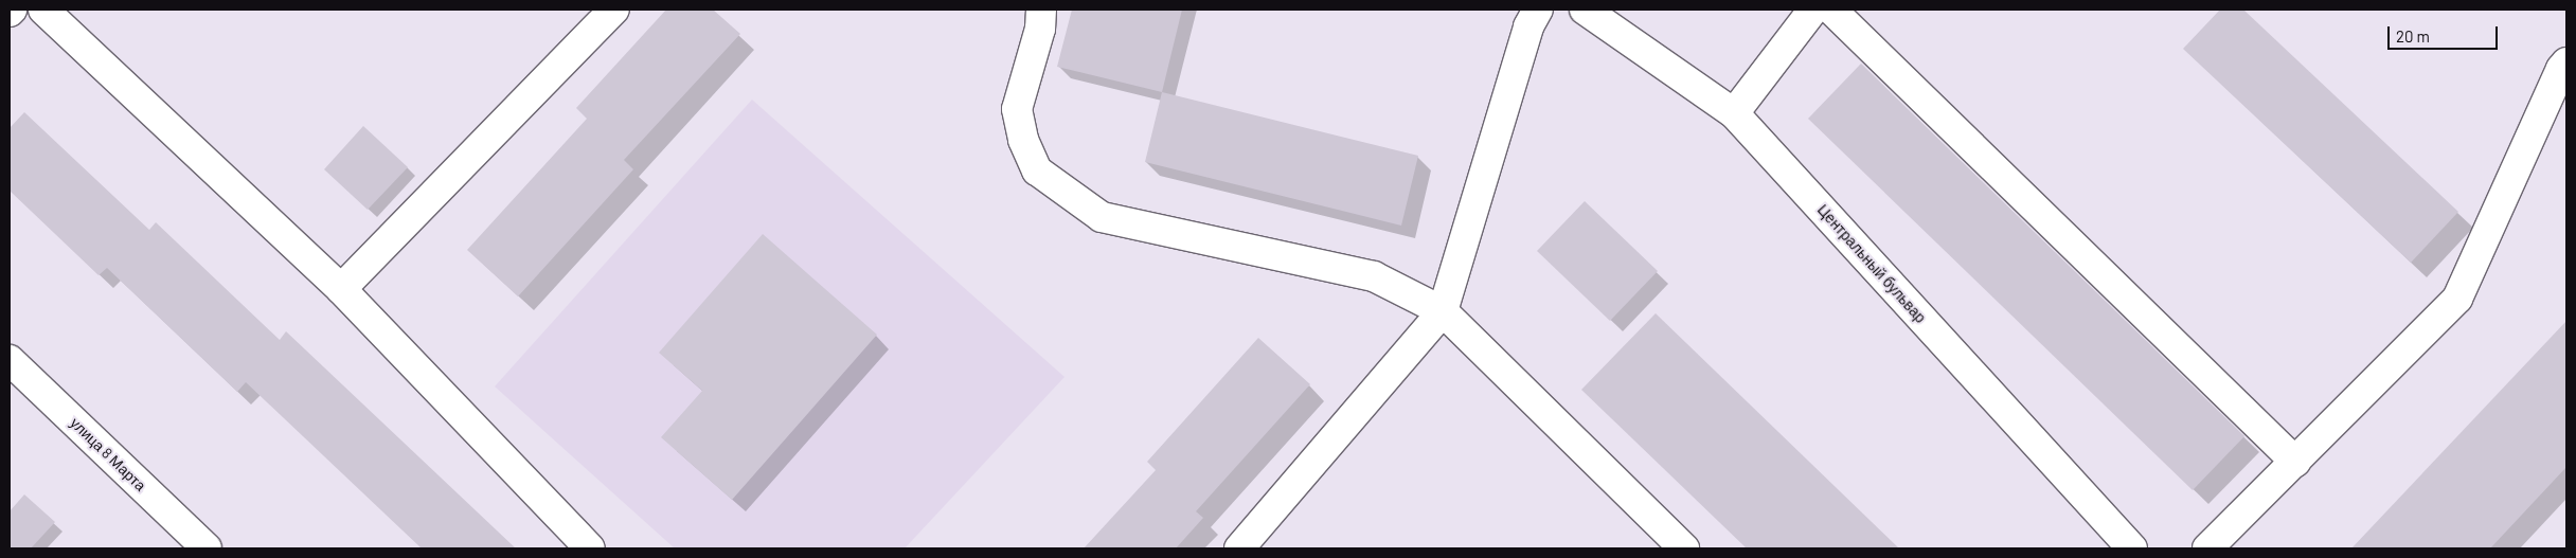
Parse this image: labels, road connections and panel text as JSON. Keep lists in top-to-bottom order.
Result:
{
  "streets": {
    "street": ["Центральный бульвар", "улица 8 Марта"]
  },
  "scale_bar": "20 m"
}
